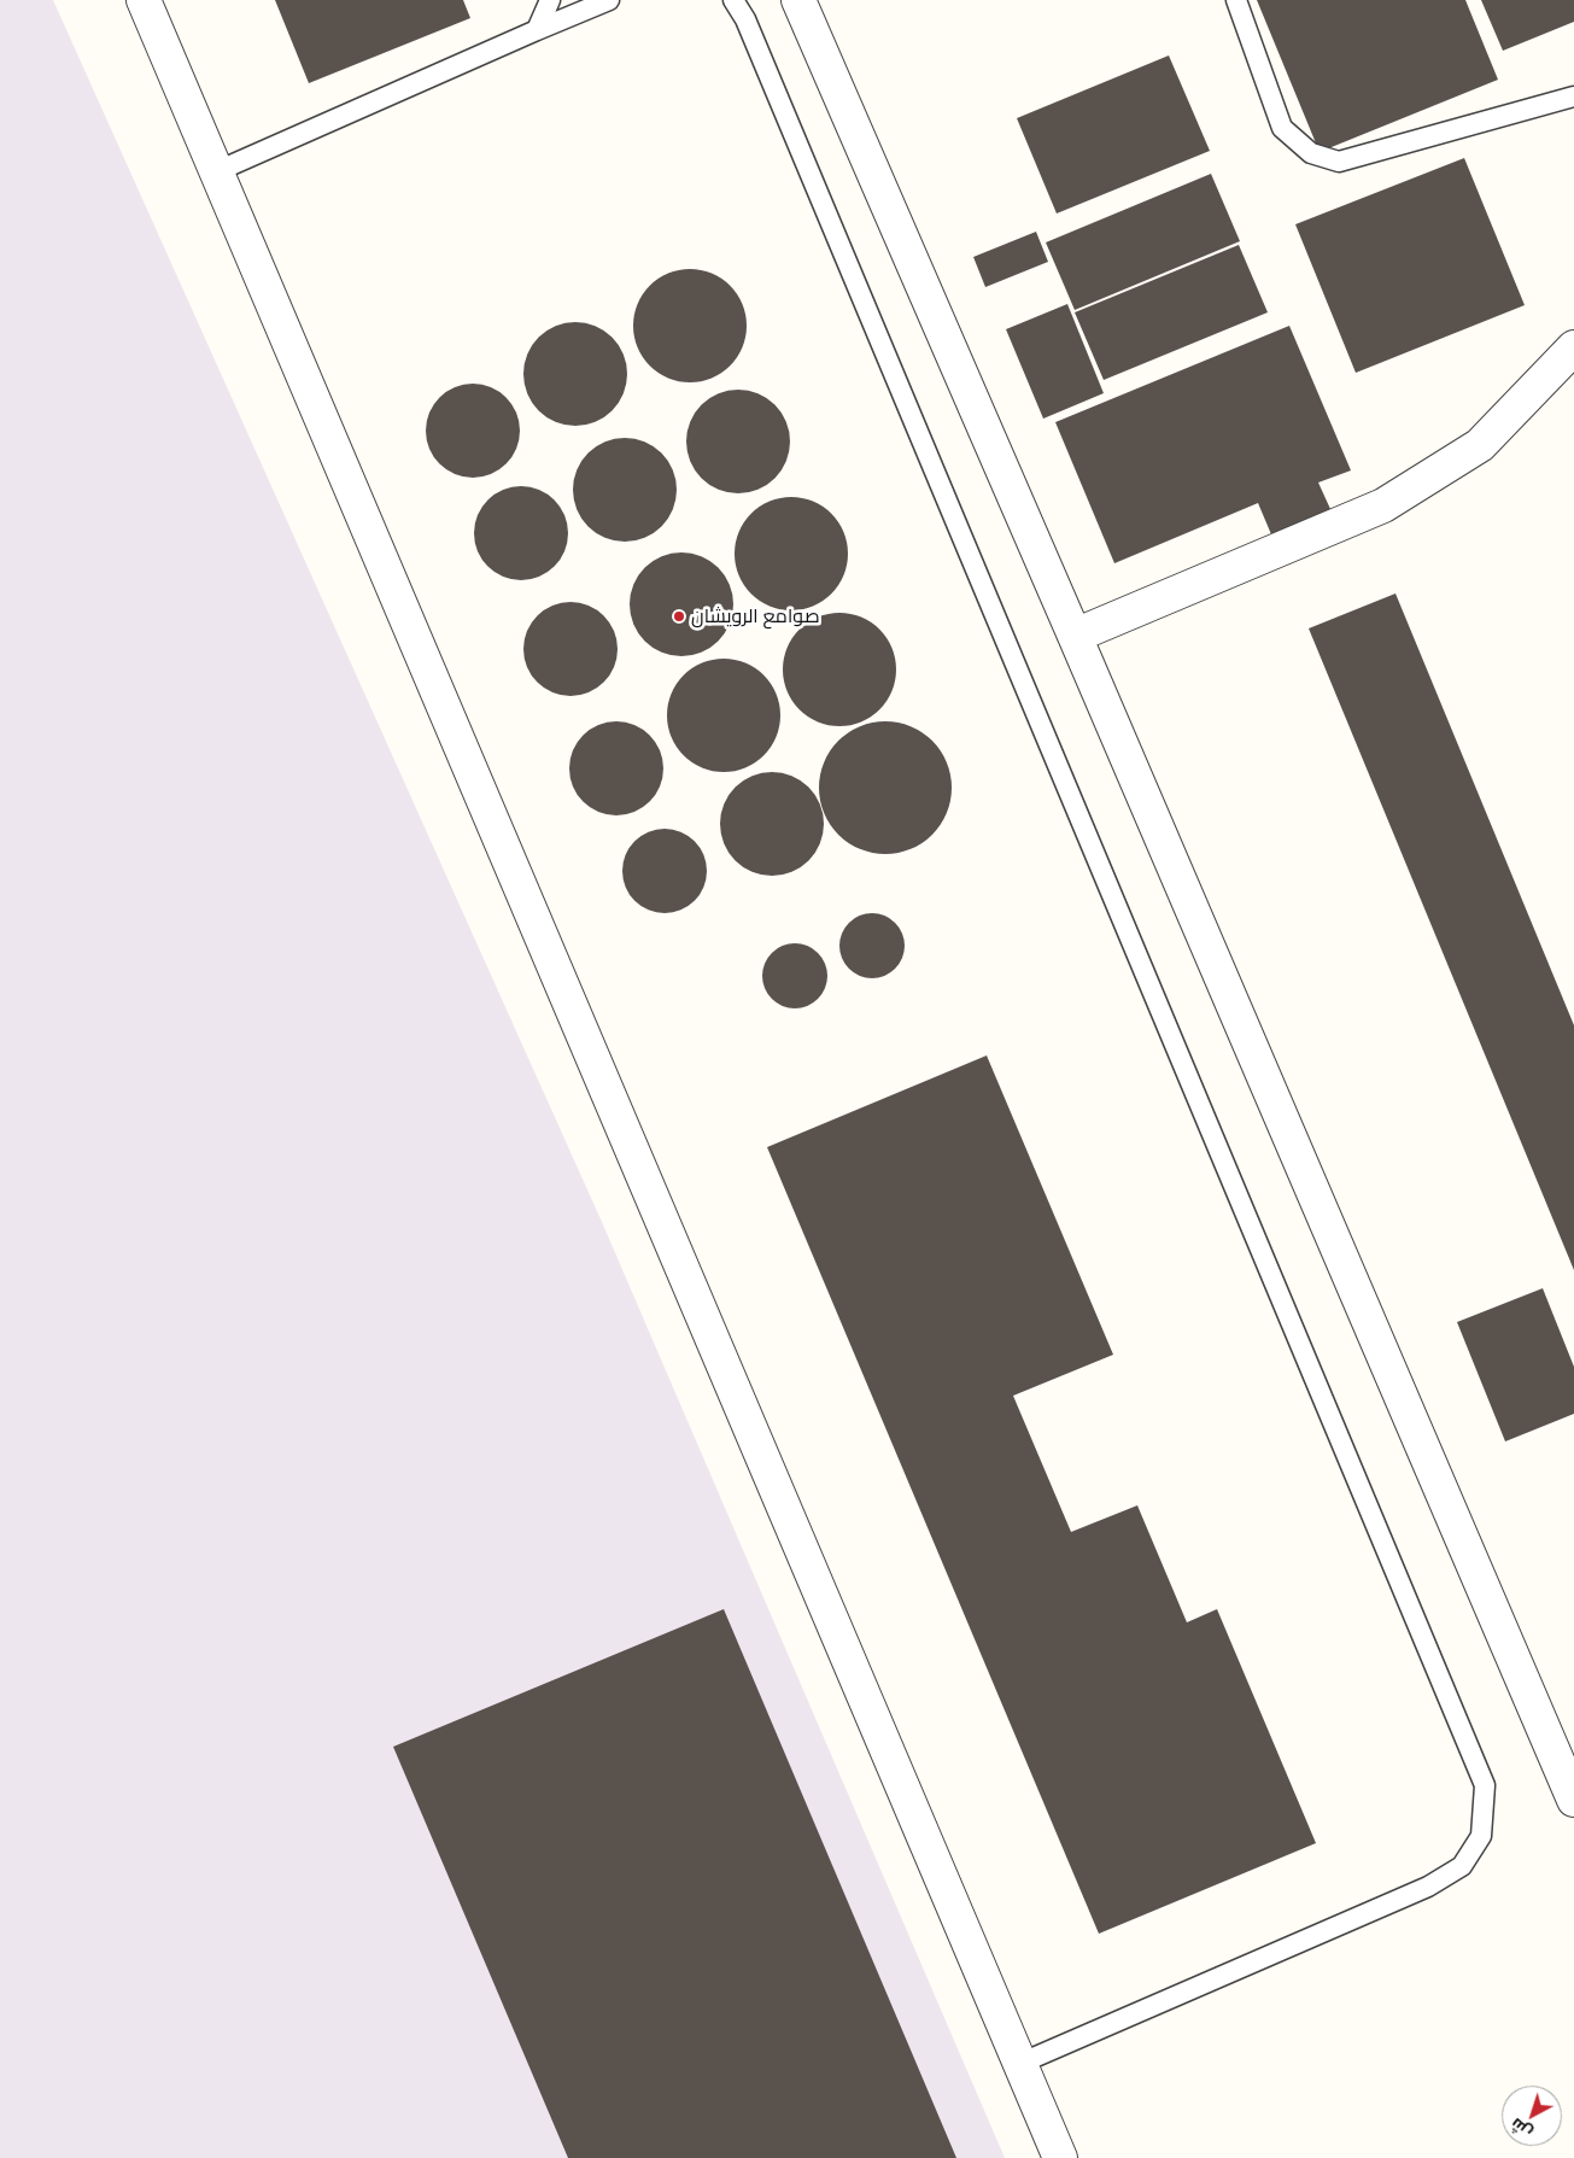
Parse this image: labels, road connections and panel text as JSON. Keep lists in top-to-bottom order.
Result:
{
  "places": ["صوامع الرويشان"],
  "north": "bottom left"
}
